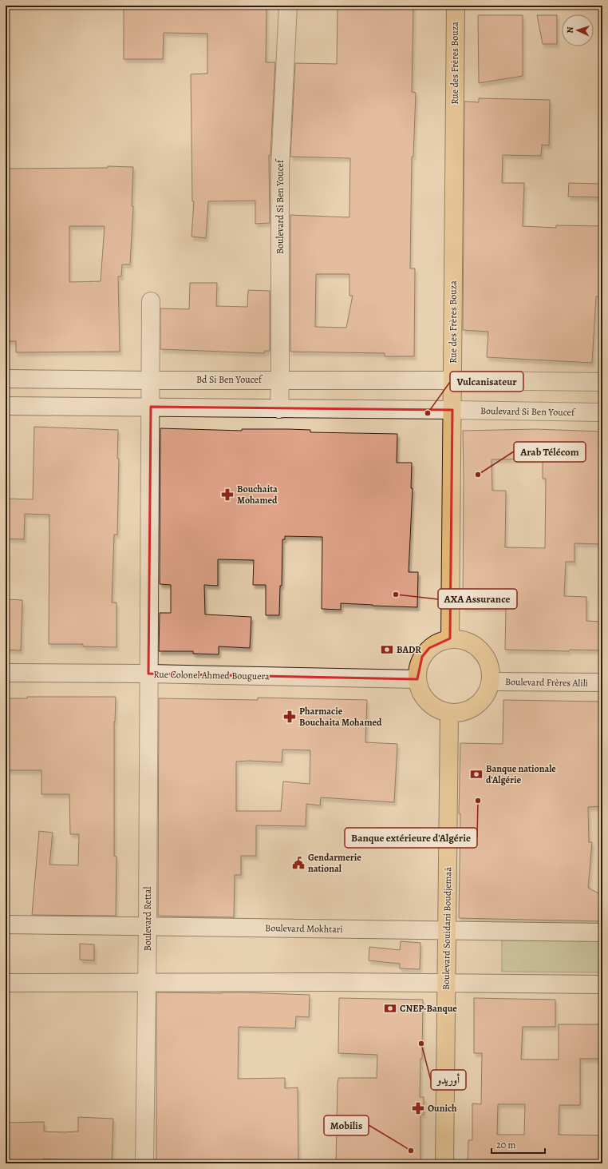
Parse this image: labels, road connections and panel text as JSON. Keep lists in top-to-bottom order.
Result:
{
  "streets": {
    "main road": ["Rue des Frères Bouza", "Boulevard Souidani Boudjemaâ"],
    "street": [
      "Boulevard Si Ben Youcef",
      "Bd Si Ben Youcef",
      "Rue Colonel Ahmed Bouguera",
      "Boulevard Frères Alili",
      "Boulevard Rettal",
      "Boulevard Mokhtari"
    ]
  },
  "crossings": [
    ["Rue des Frères Bouza", "Boulevard Si Ben Youcef"],
    ["Rue des Frères Bouza", "Bd Si Ben Youcef"],
    ["Rue des Frères Bouza", "Rue Colonel Ahmed Bouguera"],
    ["Rue des Frères Bouza", "Boulevard Frères Alili"],
    ["Rue des Frères Bouza", "Boulevard Souidani Boudjemaâ"],
    ["Boulevard Si Ben Youcef", "Bd Si Ben Youcef"],
    ["Bd Si Ben Youcef", "Boulevard Rettal"],
    ["Rue Colonel Ahmed Bouguera", "Boulevard Frères Alili"],
    ["Rue Colonel Ahmed Bouguera", "Boulevard Rettal"],
    ["Rue Colonel Ahmed Bouguera", "Boulevard Souidani Boudjemaâ"],
    ["Boulevard Frères Alili", "Boulevard Souidani Boudjemaâ"],
    ["Boulevard Rettal", "Boulevard Mokhtari"],
    ["Boulevard Mokhtari", "Boulevard Souidani Boudjemaâ"]
  ],
  "places": {
    "other": [
      "Vulcanisateur",
      "Arab Télécom",
      "AXA Assurance",
      "Banque extérieure d'Algérie",
      "أوريدو",
      "Mobilis"
    ],
    "pharmacy": ["Bouchaita Mohamed", "Pharmacie Bouchaita Mohamed", "Ounich"],
    "bank": ["BADR", "Banque nationale d'Algérie", "CNEP-Banque"],
    "public building": ["Gendarmerie national"]
  },
  "scale_bar": "20 m",
  "north": "left"
}
